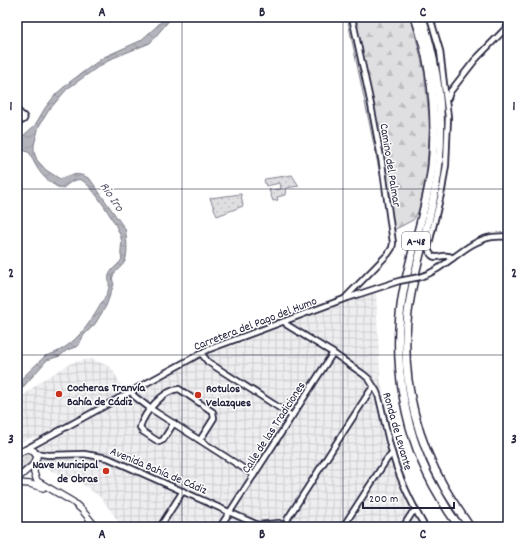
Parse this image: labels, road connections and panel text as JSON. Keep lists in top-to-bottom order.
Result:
{
  "streets": {
    "highway": ["A-48"],
    "street": [
      "Camino del Palmar",
      "Carretera del Pago del Humo",
      "Calle de las Tradiciones",
      "Ronda de Levante",
      "Avenida Bahía de Cádiz"
    ]
  },
  "crossings": [
    ["Camino del Palmar", "Carretera del Pago del Humo"],
    ["Carretera del Pago del Humo", "Ronda de Levante"],
    ["Calle de las Tradiciones", "Ronda de Levante"],
    ["Calle de las Tradiciones", "Avenida Bahía de Cádiz"]
  ],
  "water": ["Rio Iro"],
  "places": ["Cocheras Tranvía Bahía de Cádiz", "Rotulos Velazques", "Nave Municipal de Obras"],
  "scale_bar": "200 m",
  "grid": {
    "columns": ["A", "B", "C"],
    "rows": ["1", "2", "3"]
  }
}
